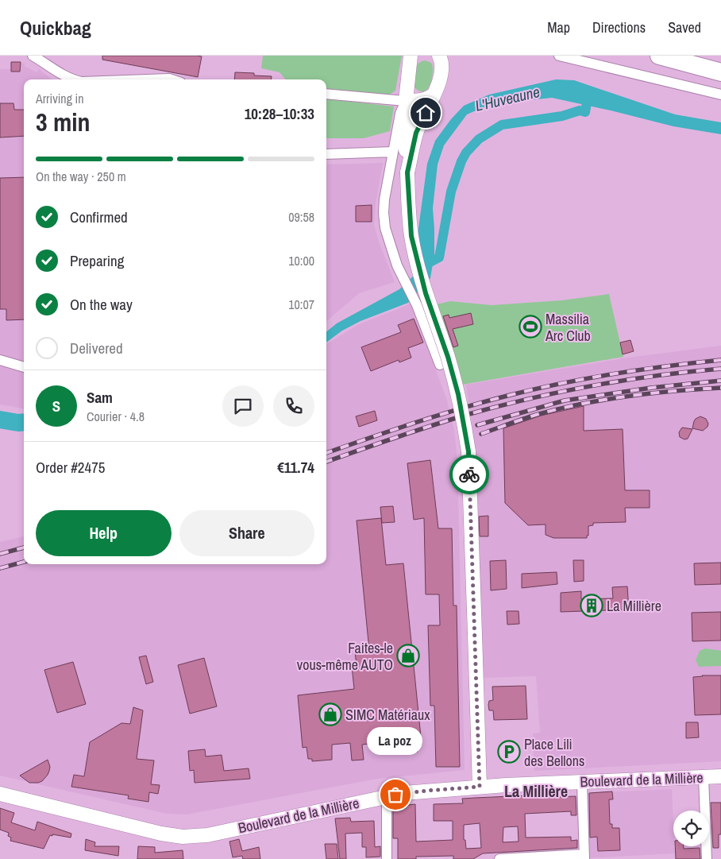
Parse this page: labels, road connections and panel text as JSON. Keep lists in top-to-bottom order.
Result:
{
  "streets": {
    "street": ["Boulevard de la Millière"]
  },
  "districts": ["La Millière"],
  "water": ["L'Huveaune"],
  "places": {
    "sports": ["Massilia Arc Club"],
    "building": ["La Millière"],
    "shop": ["Faites-le vous-même AUTO", "SIMC Matériaux"],
    "parking": ["Place Lili des Bellons"],
    "other": ["La poz"]
  },
  "page": {
    "header": "Quickbag",
    "nav": ["Map", "Directions", "Saved"],
    "heading": ["3 min", "Arriving in", "10:28–10:33"],
    "panel": [
      "Sam",
      "Courier · 4.8",
      "Order #2475",
      "€11.74"
    ],
    "bar": "On the way · 250 m",
    "list": [
      ["Confirmed", "09:58"],
      ["Preparing", "10:00"],
      ["On the way", "10:07"],
      "Delivered"
    ],
    "round": "S",
    "buttons": ["Help", "Share"],
    "bubble": "La poz"
  }
}
